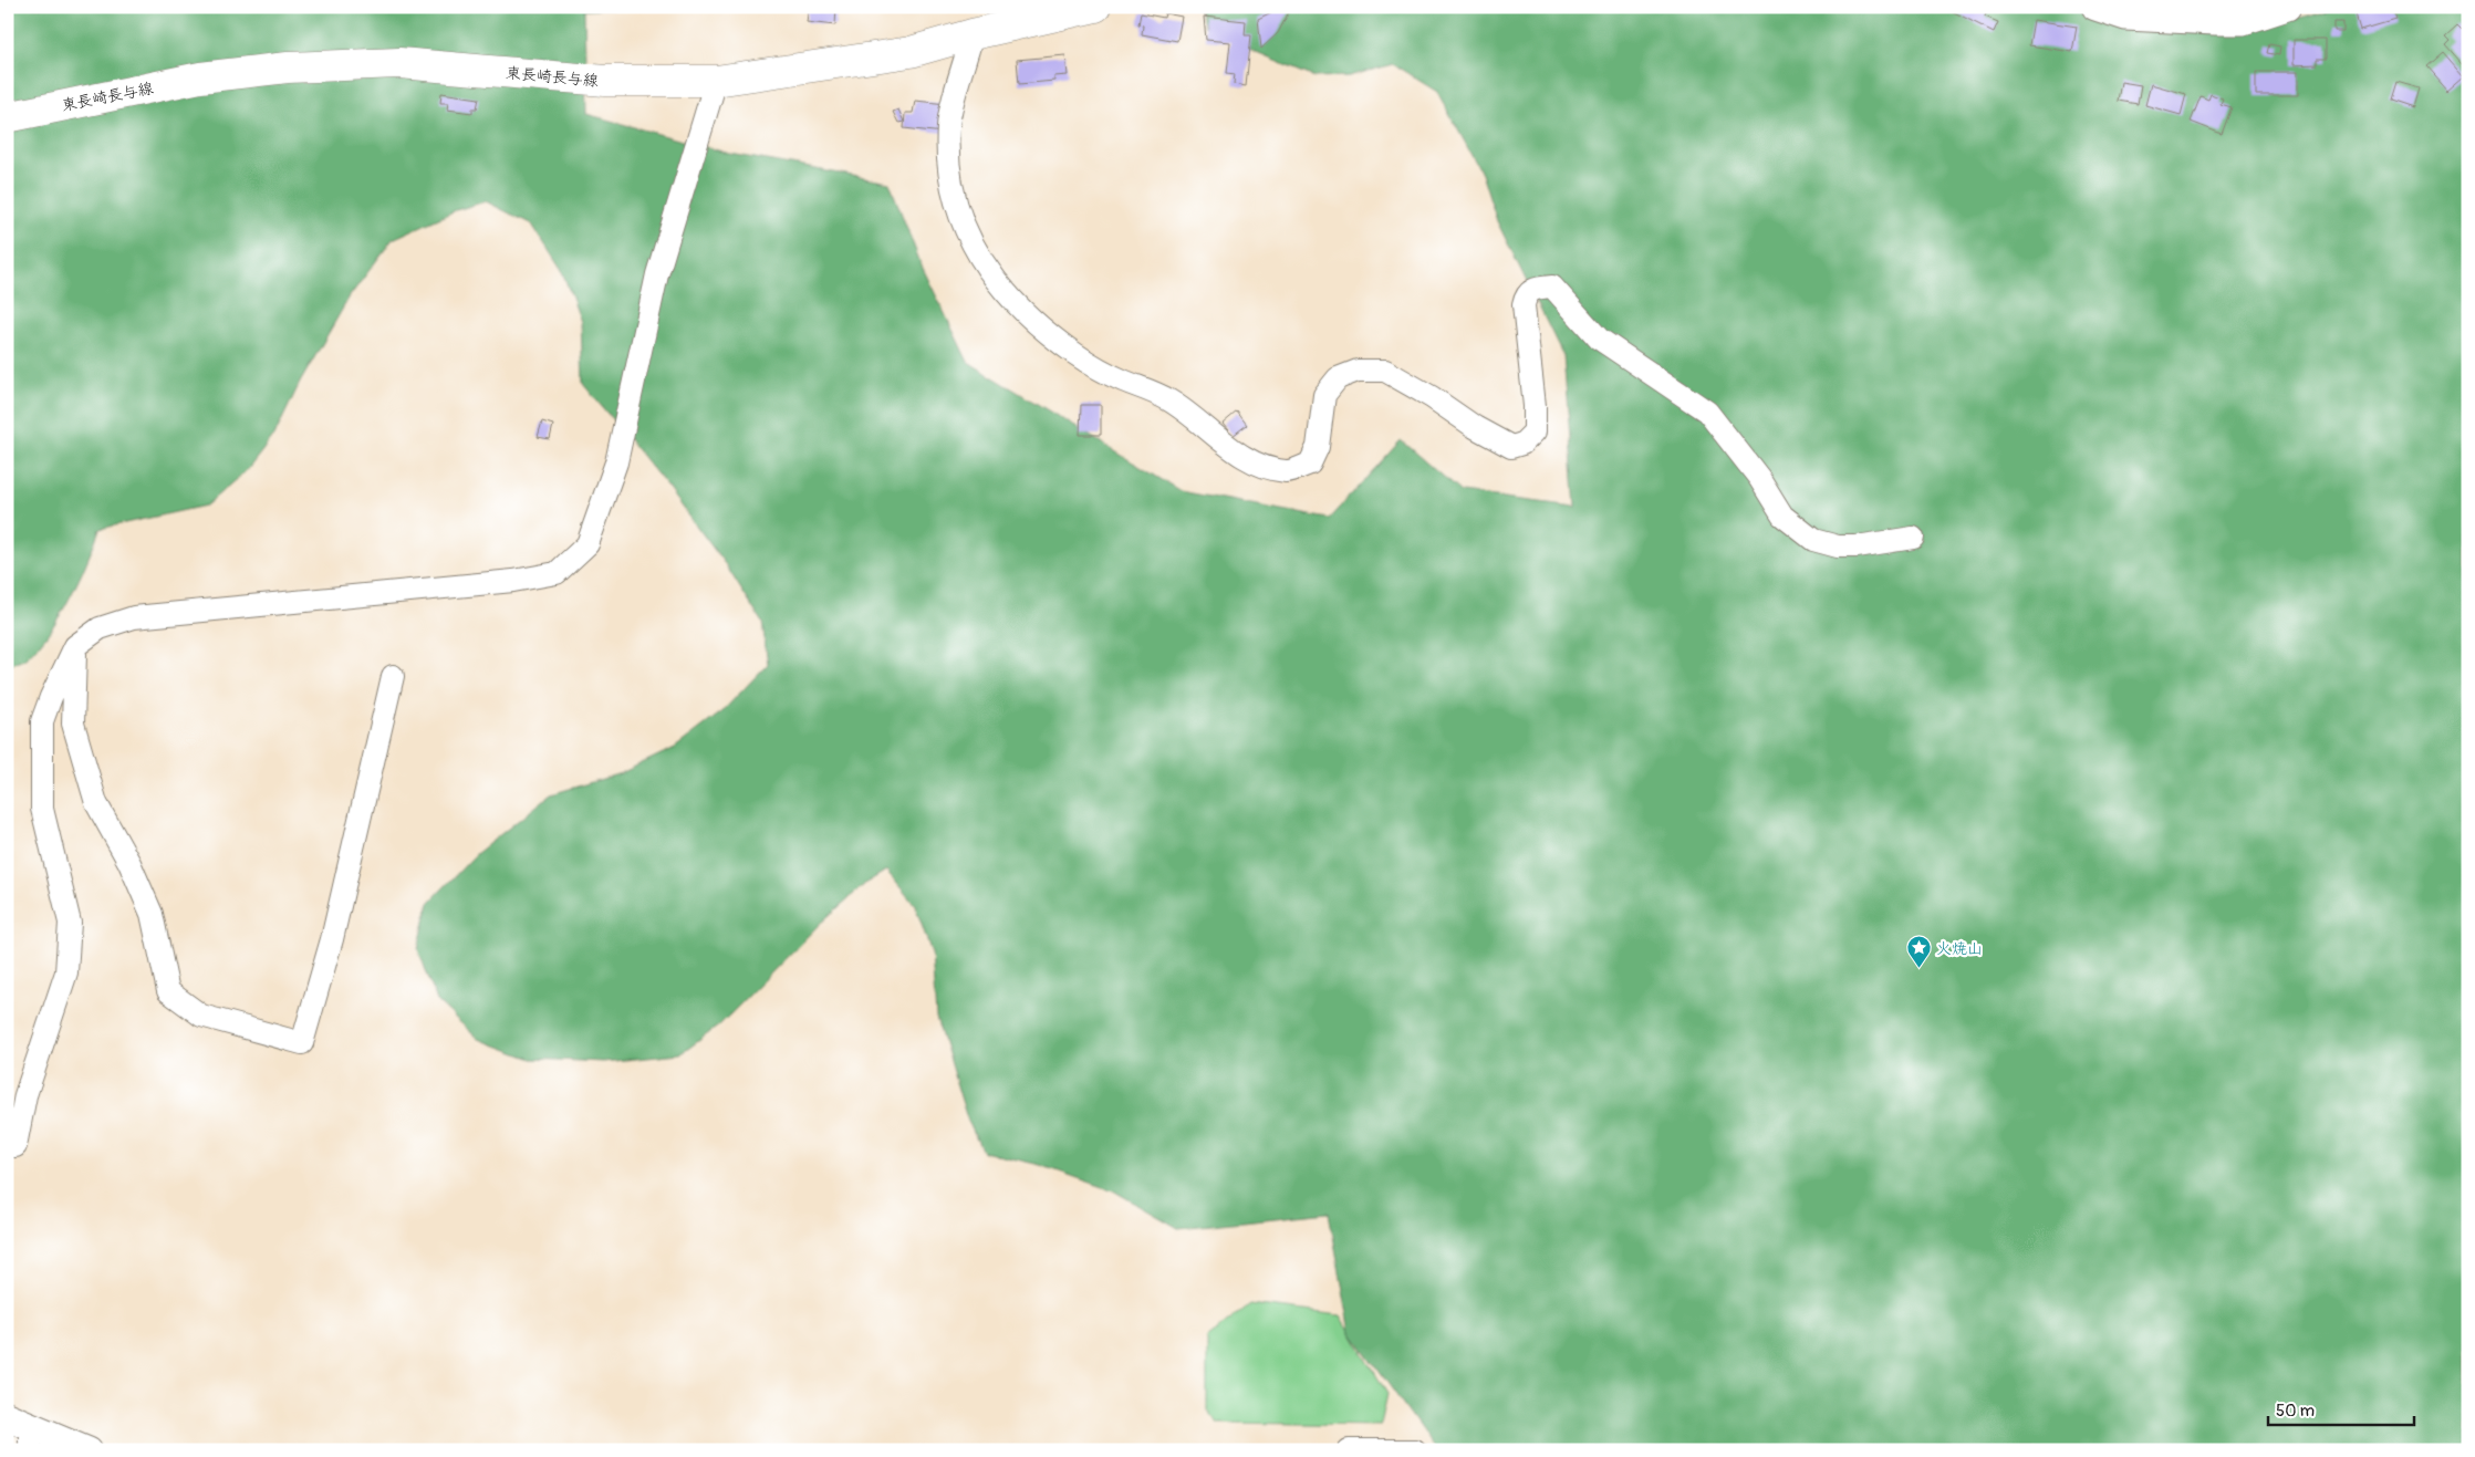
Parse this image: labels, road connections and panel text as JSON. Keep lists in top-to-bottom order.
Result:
{
  "streets": {
    "main road": ["東長崎長与線"]
  },
  "places": {
    "place": ["火焼山"]
  },
  "scale_bar": "50 m"
}
